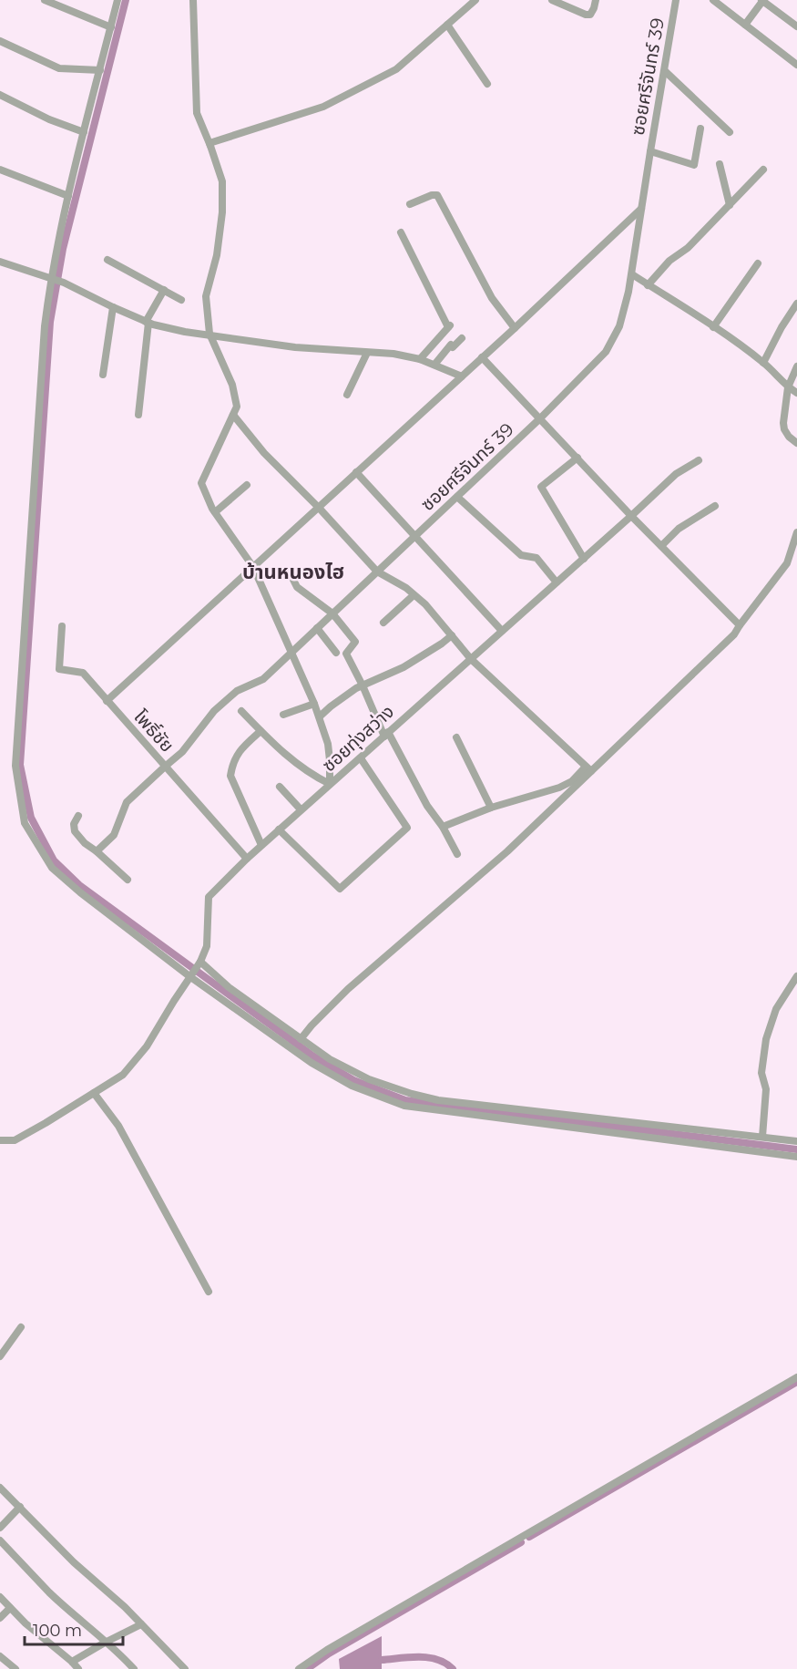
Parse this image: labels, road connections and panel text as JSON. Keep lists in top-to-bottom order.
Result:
{
  "streets": {
    "street": ["ซอยศรีจันทร์ 39", "โพธิ์ชัย", "ซอยทุ่งสว่าง"]
  },
  "crossings": [
    ["ซอยศรีจันทร์ 39", "โพธิ์ชัย"],
    ["โพธิ์ชัย", "ซอยทุ่งสว่าง"]
  ],
  "districts": ["บ้านหนองไฮ"],
  "scale_bar": "100 m"
}
